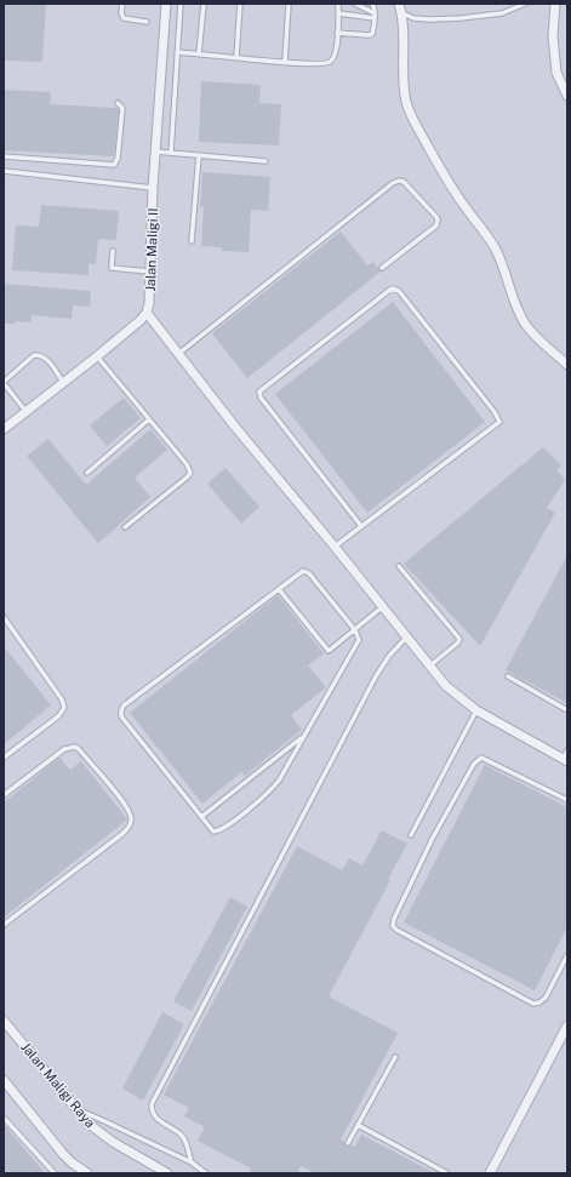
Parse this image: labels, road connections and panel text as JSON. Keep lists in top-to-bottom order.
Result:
{
  "streets": {
    "street": ["Jalan Maligi II", "Jalan Maligi Raya"]
  }
}
